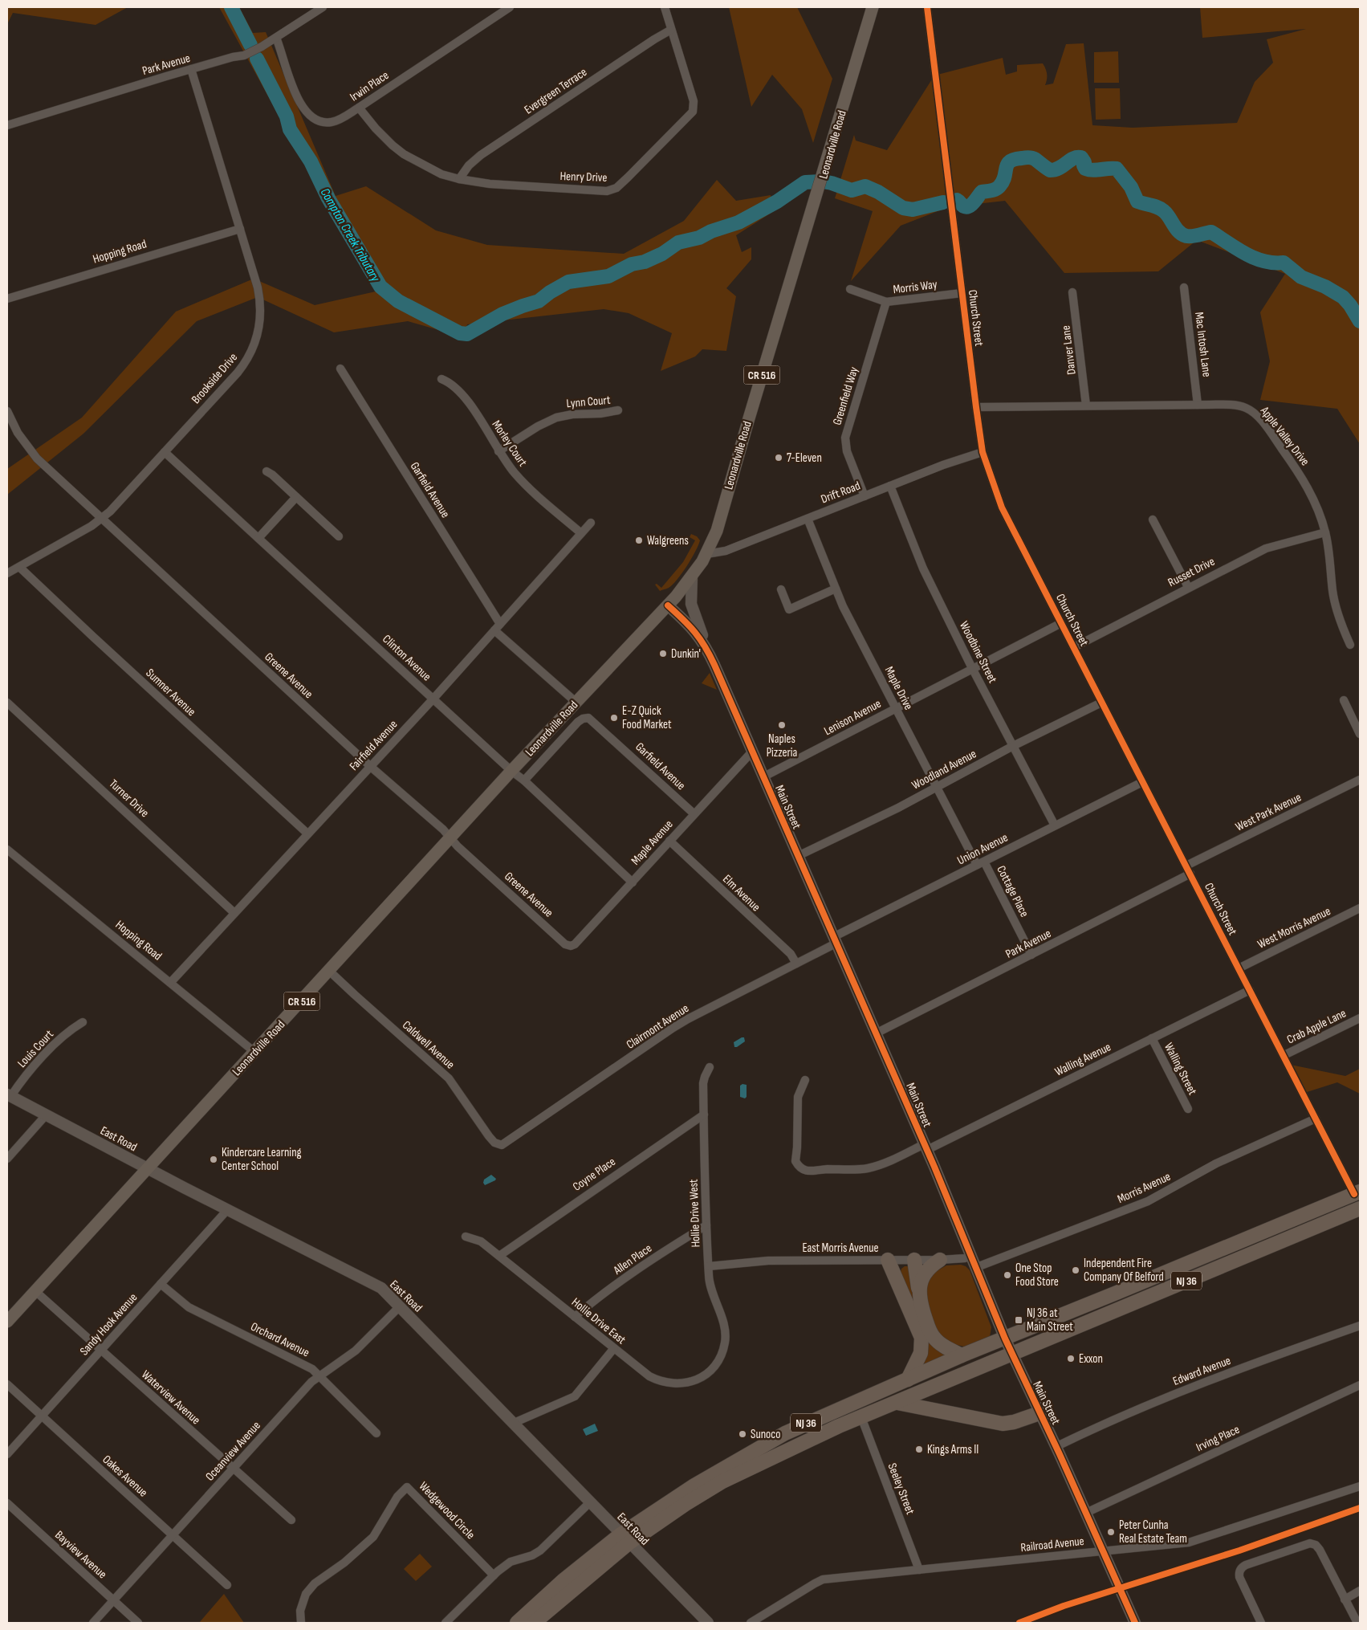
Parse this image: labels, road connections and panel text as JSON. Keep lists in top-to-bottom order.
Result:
{
  "streets": {
    "highway": ["NJ 36"],
    "main road": ["Leonardville Road", "CR 516"],
    "street": [
      "Park Avenue",
      "Irwin Place",
      "Evergreen Terrace",
      "Henry Drive",
      "Hopping Road",
      "Morris Way",
      "Church Street",
      "Mac Intosh Lane",
      "Danver Lane",
      "Brookside Drive",
      "Greenfield Way",
      "Lynn Court",
      "Apple Valley Drive",
      "Morley Court",
      "Garfield Avenue",
      "Drift Road",
      "Russet Drive",
      "Woodbine Street",
      "Clinton Avenue",
      "Greene Avenue",
      "Maple Drive",
      "Sumner Avenue",
      "Lenison Avenue",
      "Fairfield Avenue",
      "Woodland Avenue",
      "Turner Drive",
      "Main Street",
      "West Park Avenue",
      "Maple Avenue",
      "Union Avenue",
      "Cottage Place",
      "Elm Avenue",
      "West Morris Avenue",
      "Clairmont Avenue",
      "Crab Apple Lane",
      "Caldwell Avenue",
      "Louis Court",
      "Walling Avenue",
      "Walling Street",
      "East Road",
      "Coyne Place",
      "Morris Avenue",
      "Hollie Drive West",
      "East Morris Avenue",
      "Allen Place",
      "Hollie Drive East",
      "Sandy Hook Avenue",
      "Orchard Avenue",
      "Edward Avenue",
      "Waterview Avenue",
      "Irving Place",
      "Oceanview Avenue",
      "Oakes Avenue",
      "Seeley Street",
      "Wedgewood Circle",
      "Railroad Avenue",
      "Bayview Avenue"
    ]
  },
  "crossings": [
    ["Park Avenue", "Irwin Place"],
    ["Park Avenue", "Church Street"],
    ["Park Avenue", "Brookside Drive"],
    ["Park Avenue", "Main Street"],
    ["Park Avenue", "Cottage Place"],
    ["Irwin Place", "Henry Drive"],
    ["Evergreen Terrace", "Henry Drive"],
    ["Leonardville Road", "Hopping Road"],
    ["Leonardville Road", "Drift Road"],
    ["Leonardville Road", "Clinton Avenue"],
    ["Leonardville Road", "Greene Avenue"],
    ["Leonardville Road", "Main Street"],
    ["Leonardville Road", "Caldwell Avenue"],
    ["Leonardville Road", "East Road"],
    ["Leonardville Road", "Waterview Avenue"],
    ["Hopping Road", "Brookside Drive"],
    ["Hopping Road", "Fairfield Avenue"],
    ["Morris Way", "Church Street"],
    ["Morris Way", "Greenfield Way"],
    ["Church Street", "Apple Valley Drive"],
    ["Church Street", "Drift Road"],
    ["Church Street", "Russet Drive"],
    ["Church Street", "Lenison Avenue"],
    ["Church Street", "Woodland Avenue"],
    ["Church Street", "West Park Avenue"],
    ["Church Street", "Union Avenue"],
    ["Church Street", "West Morris Avenue"],
    ["Church Street", "Crab Apple Lane"],
    ["Church Street", "Walling Avenue"],
    ["Church Street", "Morris Avenue"],
    ["Church Street", "NJ 36"],
    ["Mac Intosh Lane", "Apple Valley Drive"],
    ["Danver Lane", "Apple Valley Drive"],
    ["Brookside Drive", "Clinton Avenue"],
    ["Brookside Drive", "Greene Avenue"],
    ["Brookside Drive", "Sumner Avenue"],
    ["Greenfield Way", "Drift Road"],
    ["Lynn Court", "Morley Court"],
    ["Apple Valley Drive", "Russet Drive"],
    ["Morley Court", "Fairfield Avenue"],
    ["Garfield Avenue", "Clinton Avenue"],
    ["Garfield Avenue", "Fairfield Avenue"],
    ["Garfield Avenue", "Maple Avenue"],
    ["Drift Road", "Woodbine Street"],
    ["Drift Road", "Maple Drive"],
    ["Woodbine Street", "Lenison Avenue"],
    ["Woodbine Street", "Woodland Avenue"],
    ["Woodbine Street", "Union Avenue"],
    ["Clinton Avenue", "Fairfield Avenue"],
    ["Clinton Avenue", "Maple Avenue"],
    ["Greene Avenue", "Fairfield Avenue"],
    ["Greene Avenue", "Maple Avenue"],
    ["Maple Drive", "Lenison Avenue"],
    ["Maple Drive", "Woodland Avenue"],
    ["Maple Drive", "Union Avenue"],
    ["Maple Drive", "Cottage Place"],
    ["Sumner Avenue", "Fairfield Avenue"],
    ["Lenison Avenue", "Main Street"],
    ["Fairfield Avenue", "Turner Drive"],
    ["Woodland Avenue", "Main Street"],
    ["Main Street", "Maple Avenue"],
    ["Main Street", "Union Avenue"],
    ["Main Street", "Clairmont Avenue"],
    ["Main Street", "Walling Avenue"],
    ["Main Street", "Morris Avenue"],
    ["Main Street", "East Morris Avenue"],
    ["Main Street", "NJ 36"],
    ["Main Street", "Edward Avenue"],
    ["Main Street", "Irving Place"],
    ["Main Street", "Railroad Avenue"],
    ["Maple Avenue", "Elm Avenue"],
    ["Union Avenue", "Cottage Place"],
    ["Union Avenue", "Clairmont Avenue"],
    ["Elm Avenue", "Clairmont Avenue"],
    ["Clairmont Avenue", "Caldwell Avenue"],
    ["Louis Court", "East Road"],
    ["Walling Avenue", "Walling Street"],
    ["East Road", "NJ 36"],
    ["East Road", "Sandy Hook Avenue"],
    ["East Road", "Oceanview Avenue"],
    ["Coyne Place", "Hollie Drive West"],
    ["Coyne Place", "Hollie Drive East"],
    ["Hollie Drive West", "East Morris Avenue"],
    ["Hollie Drive West", "Allen Place"],
    ["Hollie Drive West", "Hollie Drive East"],
    ["Allen Place", "Hollie Drive East"],
    ["NJ 36", "Seeley Street"],
    ["Sandy Hook Avenue", "Orchard Avenue"],
    ["Sandy Hook Avenue", "Waterview Avenue"],
    ["Sandy Hook Avenue", "Oakes Avenue"],
    ["Orchard Avenue", "Oceanview Avenue"],
    ["Waterview Avenue", "Oceanview Avenue"],
    ["Oceanview Avenue", "Oakes Avenue"],
    ["Oceanview Avenue", "Bayview Avenue"],
    ["Seeley Street", "Railroad Avenue"]
  ],
  "water": ["Compton Creek Tributary"],
  "places": {
    "other": [
      "7-Eleven",
      "Walgreens",
      "Dunkin'",
      "E-Z Quick Food Market",
      "Naples Pizzeria",
      "Kindercare Learning Center School",
      "Independent Fire Company Of Belford",
      "One Stop Food Store",
      "Exxon",
      "Sunoco",
      "Kings Arms II",
      "Peter Cunha Real Estate Team"
    ],
    "transit": ["NJ 36 at Main Street"]
  }
}
